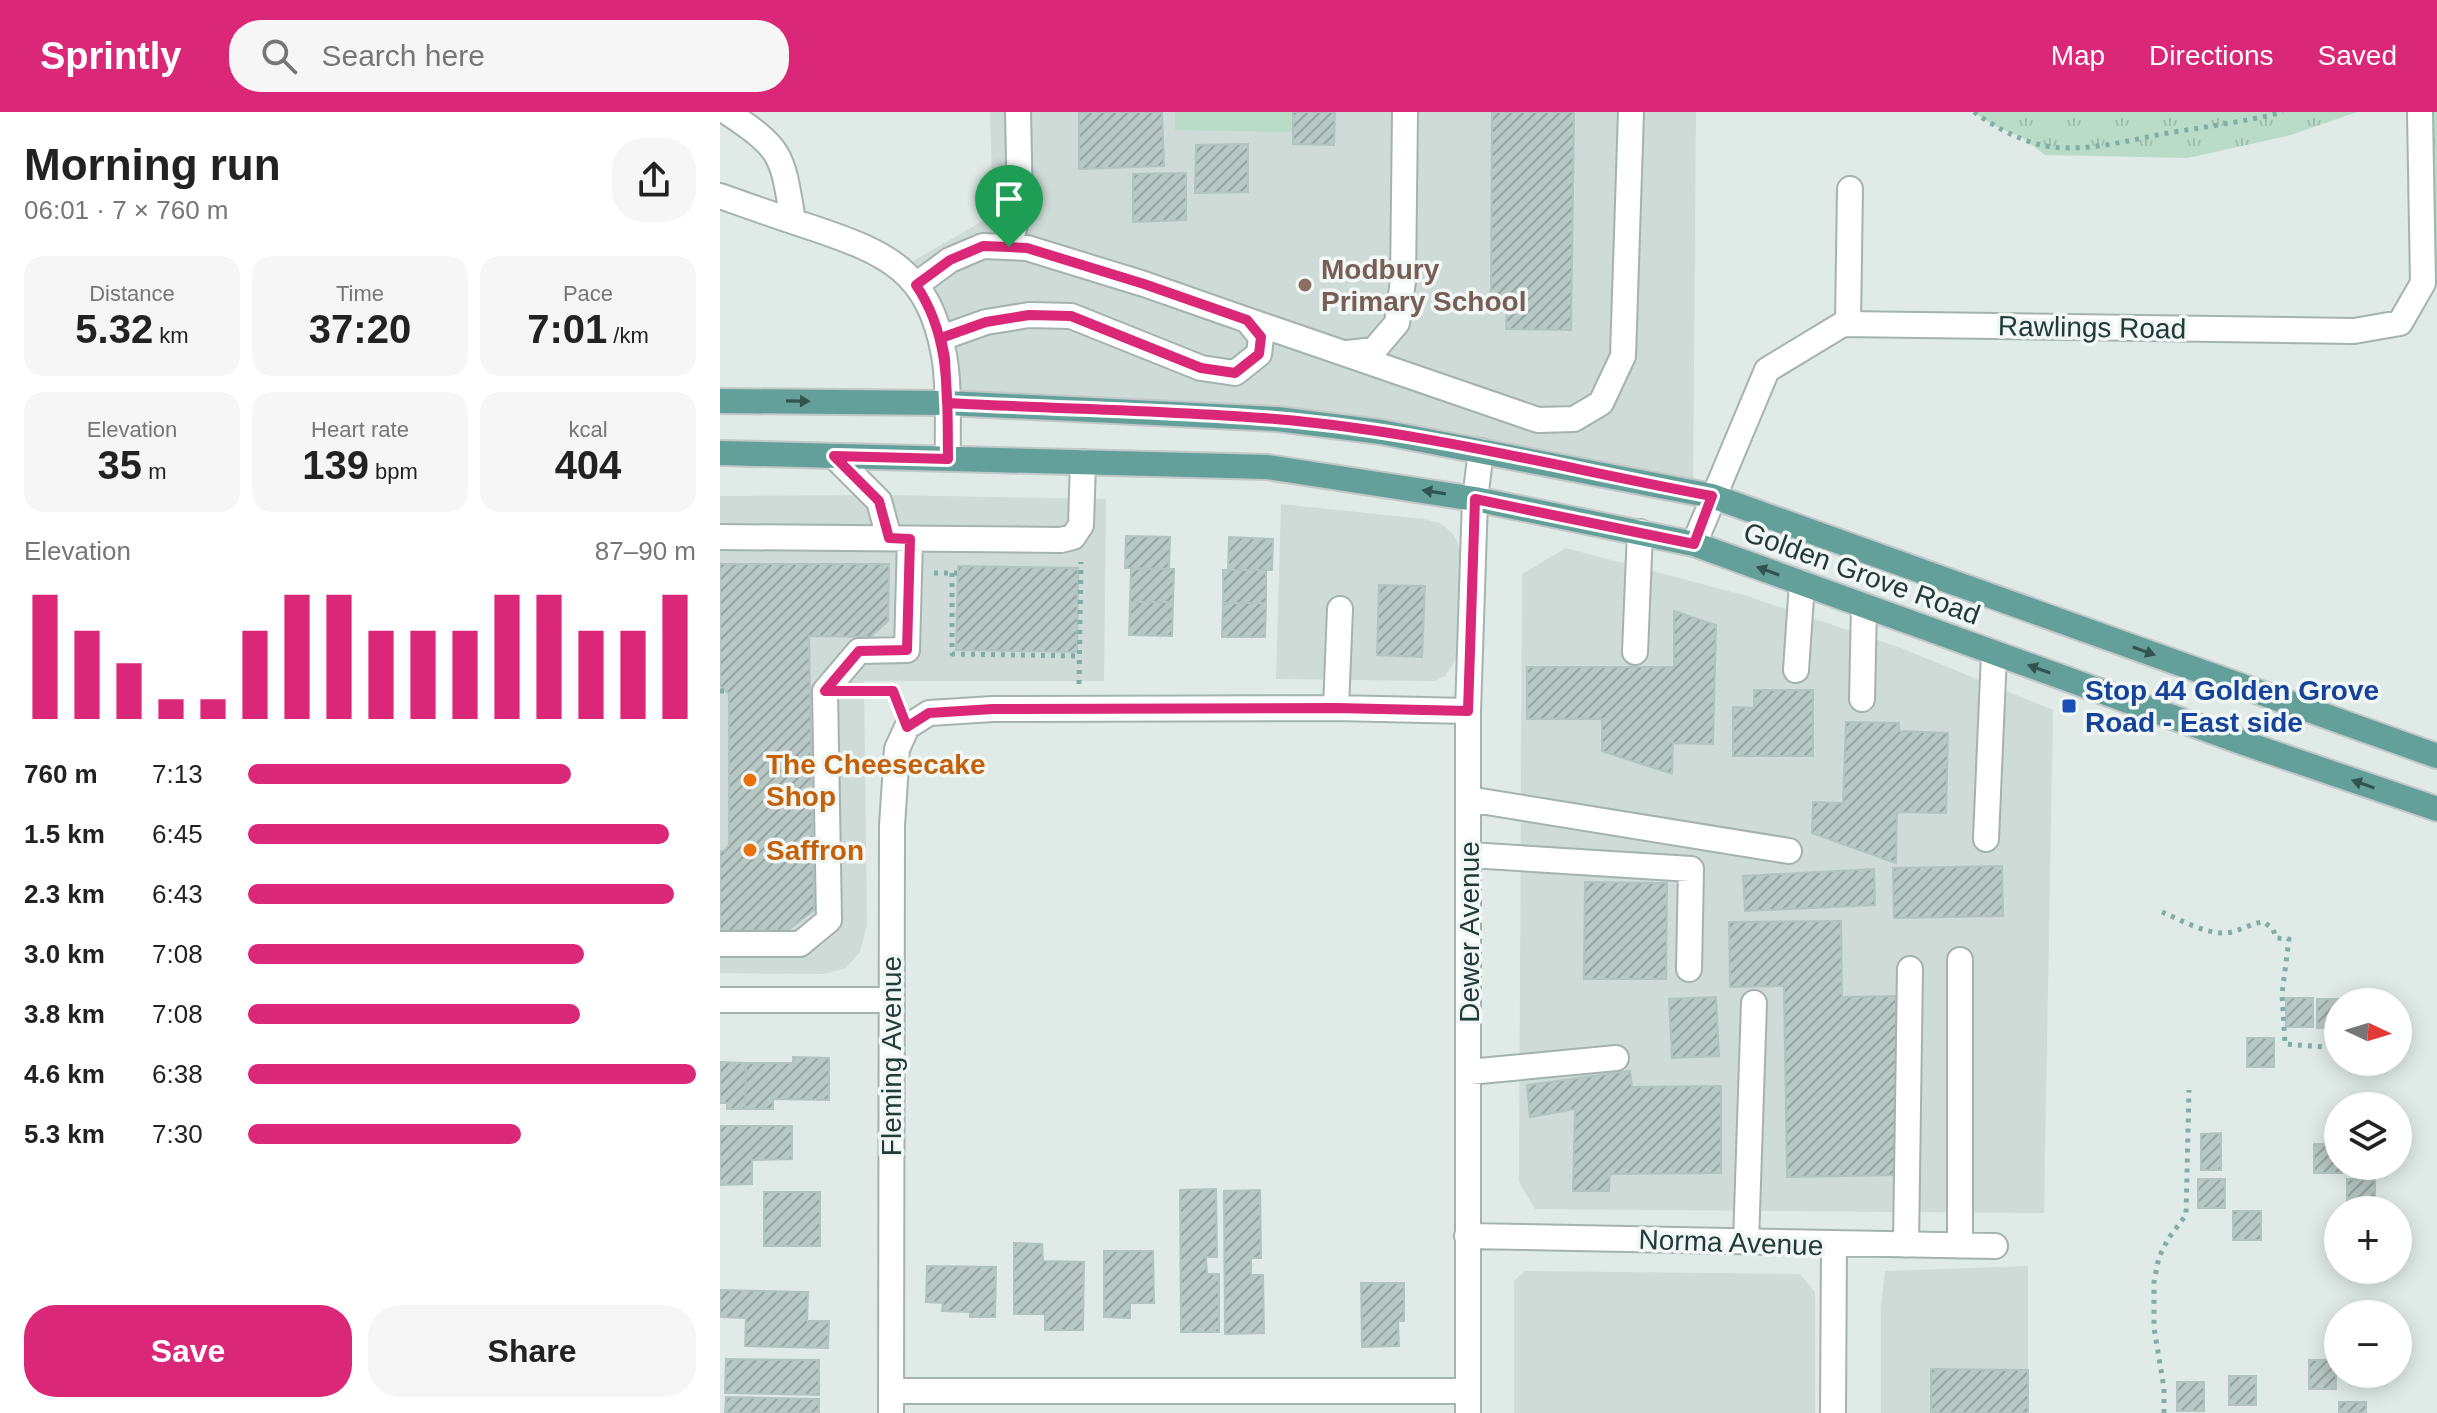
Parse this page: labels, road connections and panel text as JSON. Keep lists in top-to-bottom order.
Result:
{
  "streets": {
    "main road": ["Golden Grove Road"],
    "street": [
      "Rawlings Road",
      "Dewer Avenue",
      "Fleming Avenue",
      "Norma Avenue"
    ]
  },
  "crossings": [
    ["Rawlings Road", "Golden Grove Road"],
    ["Golden Grove Road", "Dewer Avenue"],
    ["Dewer Avenue", "Norma Avenue"]
  ],
  "places": {
    "other": ["Modbury Primary School", "The Cheesecake Shop", "Saffron"],
    "transit": ["Stop 44 Golden Grove Road - East side"]
  },
  "north": "right",
  "page": {
    "header": "Sprintly",
    "search": "Search here",
    "nav": ["Map", "Directions", "Saved"],
    "heading": ["Morning run", "06:01 · 7 × 760 m"],
    "stats": [
      ["Distance", "5.32 km"],
      ["Time", "37:20"],
      ["Pace", "7:01 /km"],
      ["Elevation", "35 m"],
      ["Heart rate", "139 bpm"],
      ["kcal", "404"]
    ],
    "chart": ["Elevation", "87–90 m"],
    "list": [
      {
        "name": "760 m",
        "note": "7:13"
      },
      {
        "name": "1.5 km",
        "note": "6:45"
      },
      {
        "name": "2.3 km",
        "note": "6:43"
      },
      {
        "name": "3.0 km",
        "note": "7:08"
      },
      {
        "name": "3.8 km",
        "note": "7:08"
      },
      {
        "name": "4.6 km",
        "note": "6:38"
      },
      {
        "name": "5.3 km",
        "note": "7:30"
      }
    ],
    "map_buttons": ["+", "−"],
    "buttons": ["Save", "Share"]
  }
}
